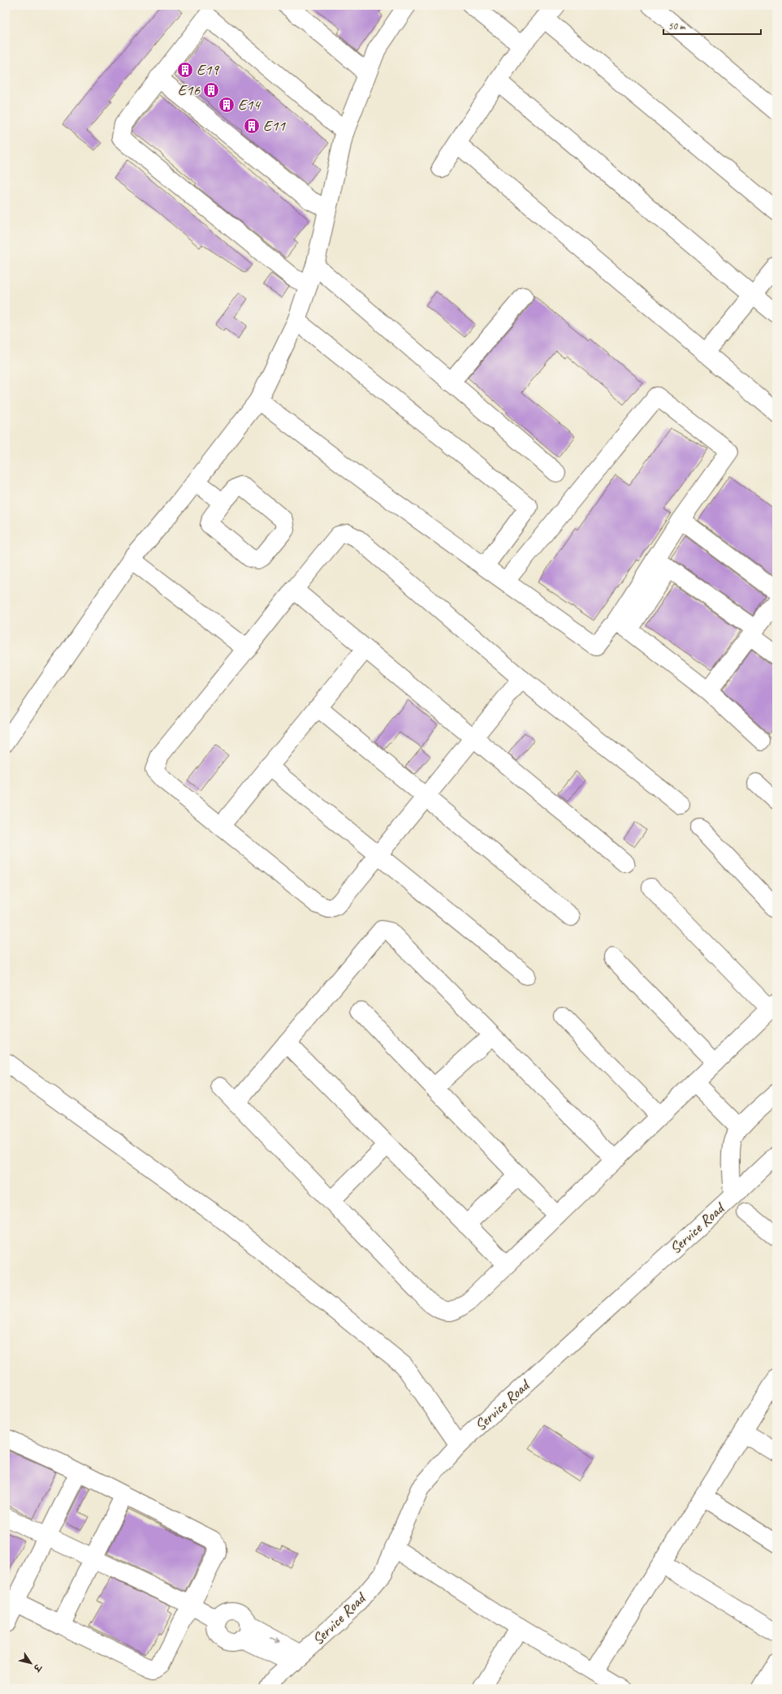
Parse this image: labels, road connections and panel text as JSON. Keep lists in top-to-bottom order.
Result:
{
  "streets": {
    "street": ["Service Road"]
  },
  "places": {
    "building": [
      "E19",
      "E16",
      "E14",
      "E11"
    ]
  },
  "scale_bar": "50 m",
  "north": "bottom right"
}
